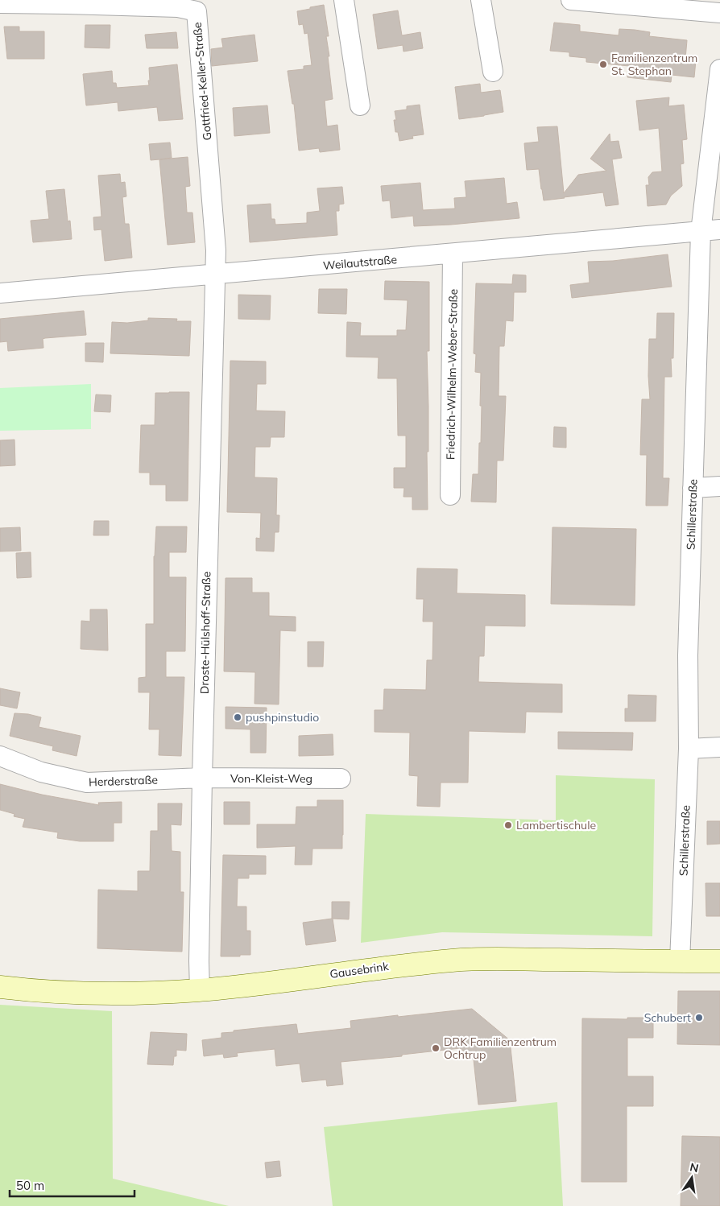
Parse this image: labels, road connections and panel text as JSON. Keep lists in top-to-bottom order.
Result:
{
  "streets": {
    "main road": ["Gausebrink"],
    "street": [
      "Gottfried-Keller-Straße",
      "Weilautstraße",
      "Friedrich-Wilhelm-Weber-Straße",
      "Schillerstraße",
      "Droste-Hülshoff-Straße",
      "Von-Kleist-Weg",
      "Herderstraße"
    ]
  },
  "crossings": [
    ["Gottfried-Keller-Straße", "Weilautstraße"],
    ["Gottfried-Keller-Straße", "Droste-Hülshoff-Straße"],
    ["Weilautstraße", "Friedrich-Wilhelm-Weber-Straße"],
    ["Weilautstraße", "Schillerstraße"],
    ["Weilautstraße", "Droste-Hülshoff-Straße"],
    ["Schillerstraße", "Gausebrink"],
    ["Droste-Hülshoff-Straße", "Von-Kleist-Weg"],
    ["Droste-Hülshoff-Straße", "Herderstraße"],
    ["Droste-Hülshoff-Straße", "Gausebrink"],
    ["Von-Kleist-Weg", "Herderstraße"]
  ],
  "places": [
    "Familienzentrum St. Stephan",
    "pushpinstudio",
    "Lambertischule",
    "Schubert",
    "DRK Familienzentrum Ochtrup"
  ],
  "scale_bar": "50 m",
  "north": "top"
}
